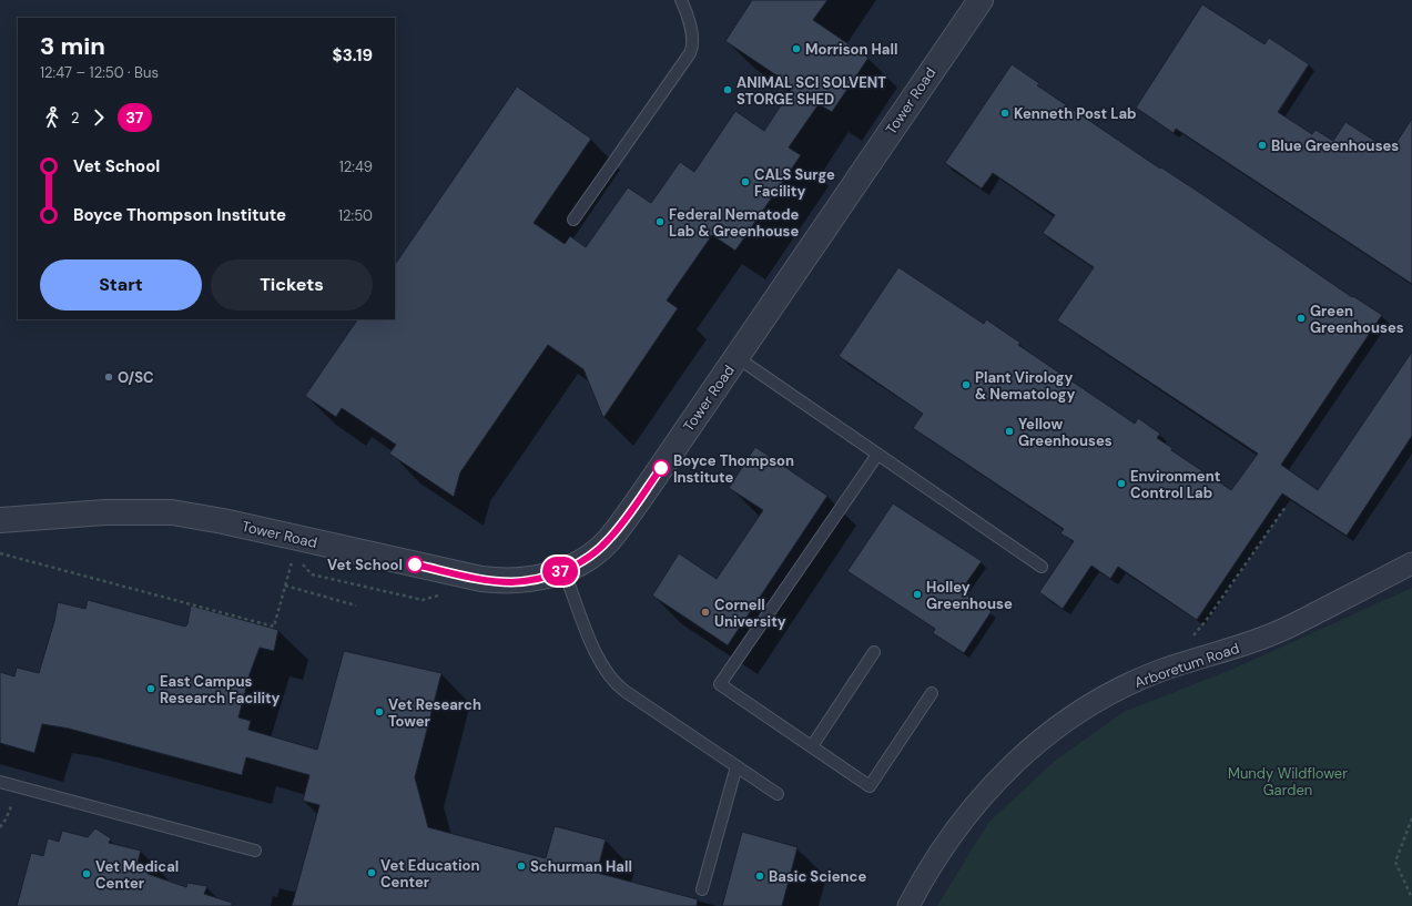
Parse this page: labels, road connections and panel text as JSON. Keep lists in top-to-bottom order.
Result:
{
  "streets": {
    "street": ["Tower Road", "Arboretum Road"]
  },
  "parks": ["Mundy Wildflower Garden"],
  "places": [
    "Morrison Hall",
    "ANIMAL SCI SOLVENT STORGE SHED",
    "Kenneth Post Lab",
    "Blue Greenhouses",
    "CALS Surge Facility",
    "Federal Nematode Lab & Greenhouse",
    "Green Greenhouses",
    "O/SC",
    "Plant Virology & Nematology",
    "Yellow Greenhouses",
    "Boyce Thompson Institute",
    "Environment Control Lab",
    "Vet School",
    "Holley Greenhouse",
    "Cornell University",
    "East Campus Research Facility",
    "Vet Research Tower",
    "Schurman Hall",
    "Vet Education Center",
    "Vet Medical Center",
    "Basic Science"
  ],
  "lines": ["bus line 37"],
  "page": {
    "on_map": "37",
    "heading": ["3 min", "12:47 – 12:50 · Bus", "$3.19"],
    "legs": ["2", "37"],
    "list": [
      {
        "name": "Vet School",
        "value": "12:49"
      },
      {
        "name": "Boyce Thompson Institute",
        "value": "12:50"
      }
    ],
    "buttons": ["Start", "Tickets"]
  }
}
